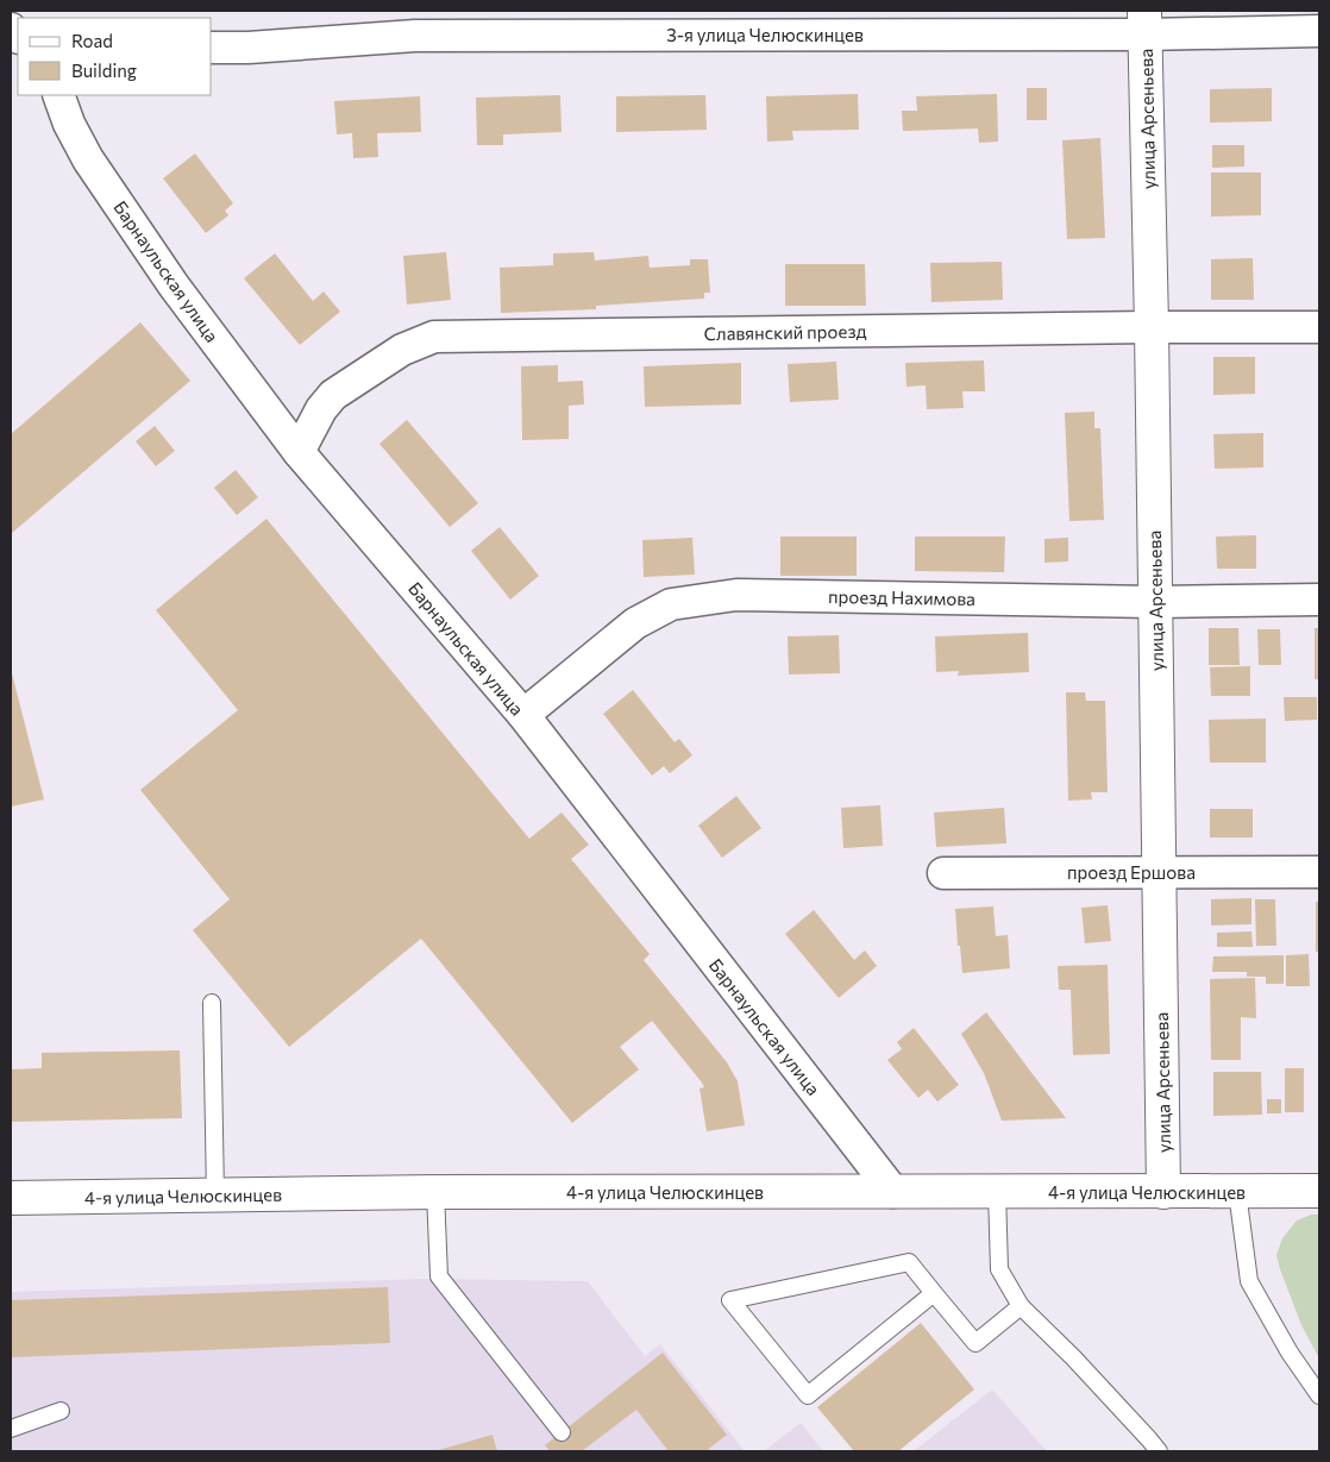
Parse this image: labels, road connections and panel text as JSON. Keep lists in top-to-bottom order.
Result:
{
  "streets": {
    "main road": ["улица Арсеньева", "4-я улица Челюскинцев"],
    "street": [
      "3-я улица Челюскинцев",
      "Барнаульская улица",
      "Славянский проезд",
      "проезд Нахимова",
      "проезд Ершова"
    ]
  },
  "crossings": [
    ["3-я улица Челюскинцев", "улица Арсеньева"],
    ["улица Арсеньева", "Славянский проезд"],
    ["улица Арсеньева", "проезд Нахимова"],
    ["улица Арсеньева", "проезд Ершова"],
    ["улица Арсеньева", "4-я улица Челюскинцев"],
    ["Барнаульская улица", "Славянский проезд"],
    ["Барнаульская улица", "проезд Нахимова"],
    ["Барнаульская улица", "4-я улица Челюскинцев"]
  ],
  "legend": ["Road", "Building"]
}
